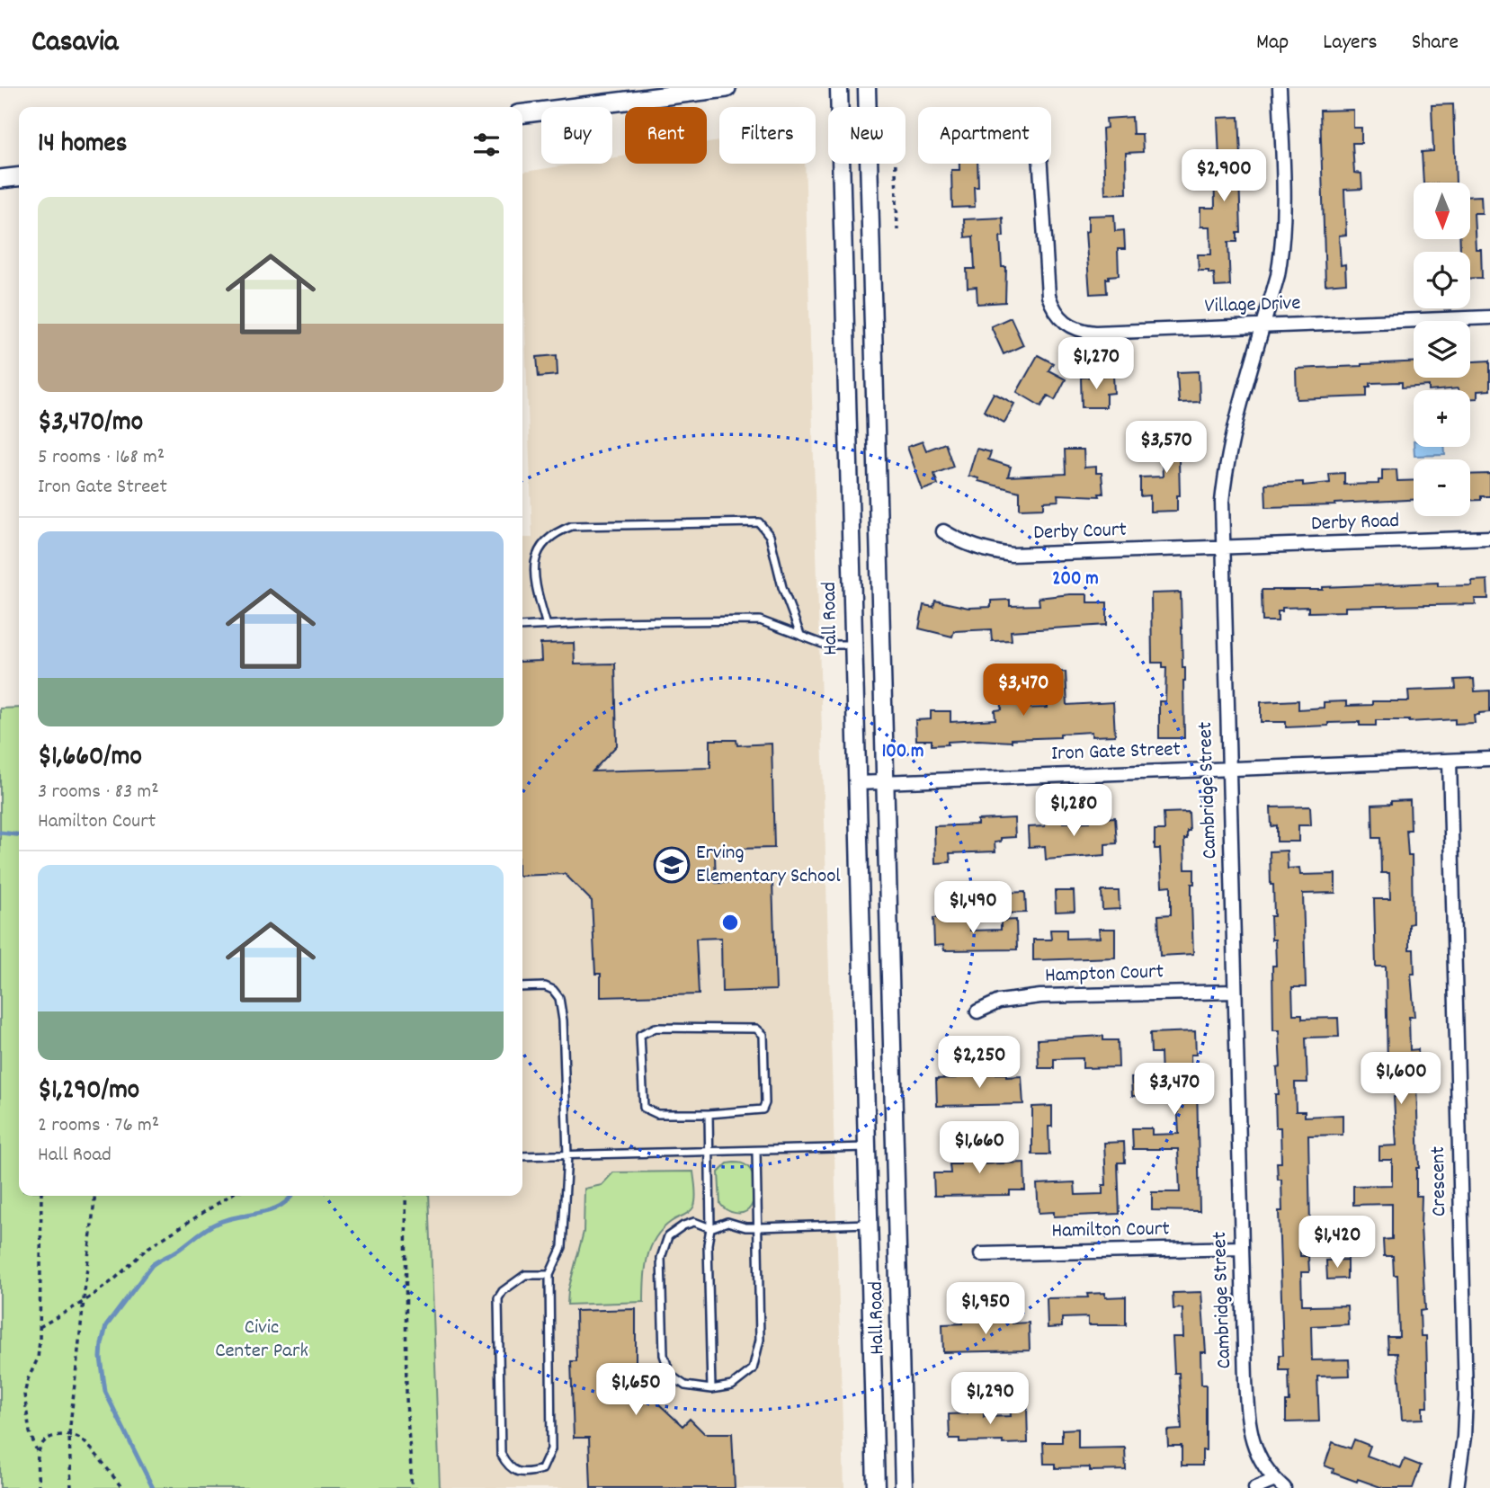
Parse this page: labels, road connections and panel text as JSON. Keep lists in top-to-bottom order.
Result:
{
  "streets": {
    "street": [
      "Village Drive",
      "Derby Road",
      "Derby Court",
      "Hall Road",
      "Iron Gate Street",
      "Cambridge Street",
      "Hampton Court",
      "Crescent",
      "Hamilton Court"
    ]
  },
  "crossings": [
    ["Village Drive", "Cambridge Street"],
    ["Derby Road", "Derby Court"],
    ["Derby Road", "Cambridge Street"],
    ["Derby Court", "Cambridge Street"],
    ["Hall Road", "Iron Gate Street"],
    ["Iron Gate Street", "Cambridge Street"],
    ["Iron Gate Street", "Crescent"],
    ["Cambridge Street", "Hampton Court"],
    ["Cambridge Street", "Hamilton Court"]
  ],
  "parks": ["Civic Center Park"],
  "places": {
    "school or university": ["Erving Elementary School"]
  },
  "north": "bottom",
  "page": {
    "header": "Casavia",
    "nav": ["Map", "Layers", "Share"],
    "chip": [
      "Buy",
      "Rent",
      "Filters",
      "New",
      "Apartment"
    ],
    "heading": "14 homes",
    "price": [
      "$2,900",
      "$1,270",
      "$3,570",
      "$3,470",
      "$1,280",
      "$1,490",
      "$2,250",
      "$1,600",
      "$3,470",
      "$1,660",
      "$1,420",
      "$1,950",
      "$1,650",
      "$1,290"
    ],
    "map_buttons": ["+", "−"],
    "list": [
      {
        "name": "$3,470/mo",
        "note": "5 rooms · 168 m² · Iron Gate Street"
      },
      {
        "name": "$1,660/mo",
        "note": "3 rooms · 83 m² · Hamilton Court"
      },
      {
        "name": "$1,290/mo",
        "note": "2 rooms · 76 m² · Hall Road"
      }
    ]
  },
  "rings": ["200 m", "100 m"]
}
